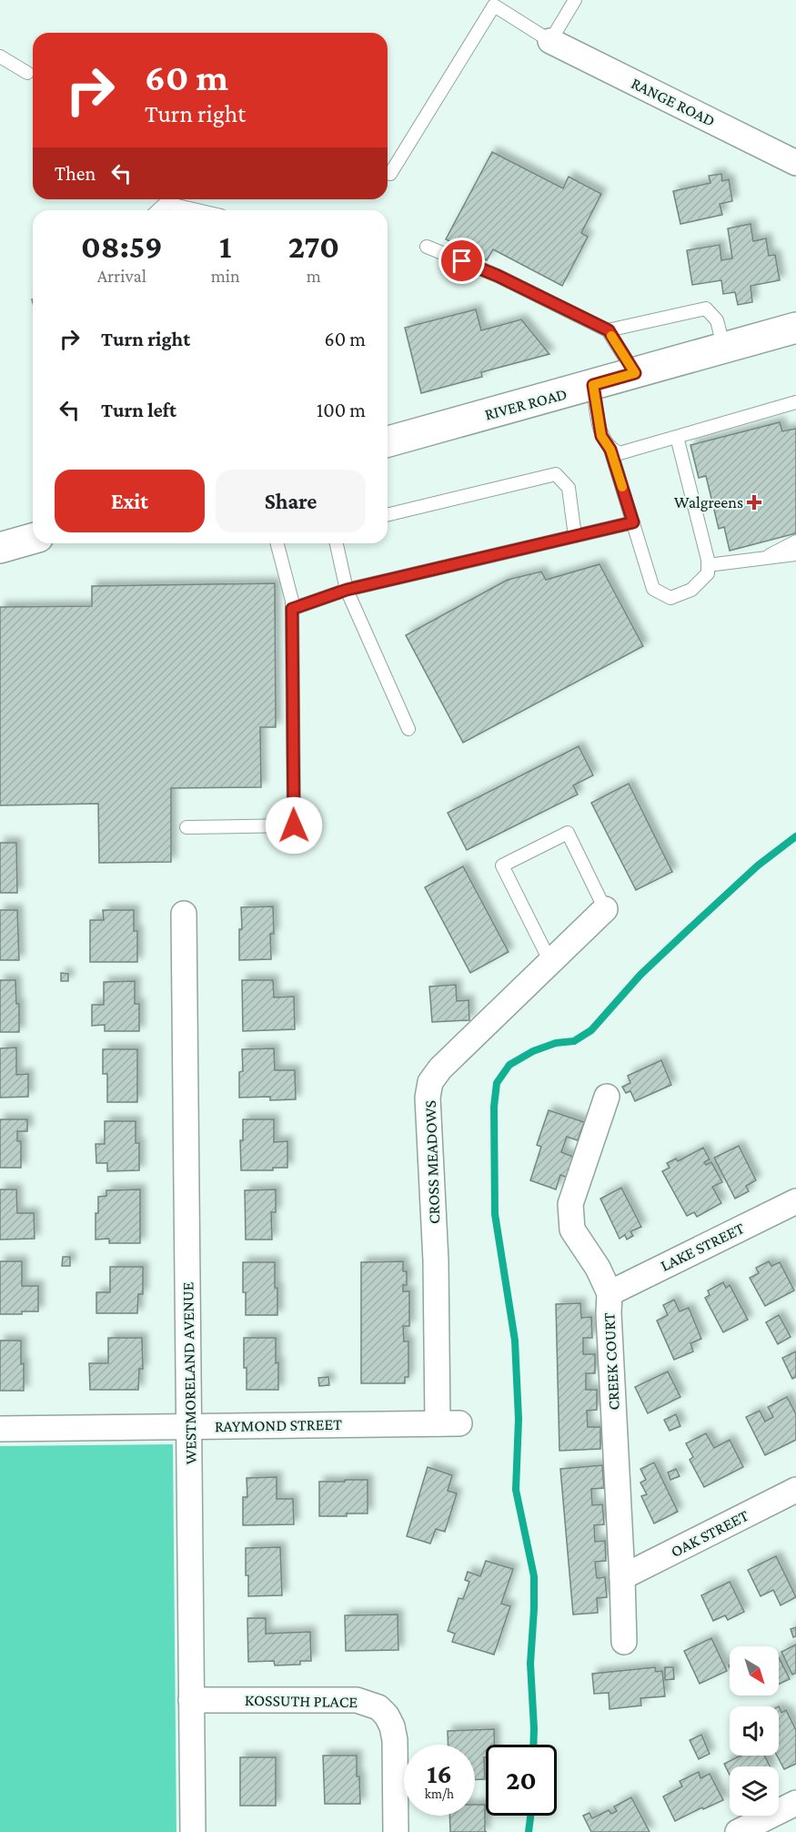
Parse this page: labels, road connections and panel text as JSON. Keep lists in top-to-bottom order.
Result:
{
  "streets": {
    "main road": ["RIVER ROAD"],
    "street": [
      "RANGE ROAD",
      "CROSS MEADOWS",
      "LAKE STREET",
      "CREEK COURT",
      "WESTMORELAND AVENUE",
      "RAYMOND STREET",
      "OAK STREET",
      "KOSSUTH PLACE"
    ]
  },
  "crossings": [
    ["CROSS MEADOWS", "RAYMOND STREET"],
    ["LAKE STREET", "CREEK COURT"],
    ["CREEK COURT", "OAK STREET"],
    ["WESTMORELAND AVENUE", "RAYMOND STREET"],
    ["WESTMORELAND AVENUE", "KOSSUTH PLACE"]
  ],
  "places": {
    "health": ["Walgreens"]
  },
  "north": "bottom right",
  "page": {
    "turn": ["60 m", "Turn right"],
    "then": "Then",
    "eta": [
      "08:59",
      "Arrival",
      "1",
      "min",
      "270",
      "m"
    ],
    "list": [
      {
        "name": "Turn right",
        "value": "60 m"
      },
      {
        "name": "Turn left",
        "value": "100 m"
      }
    ],
    "buttons": ["Exit", "Share"],
    "speed": "16 km/h",
    "limit": "20"
  }
}
